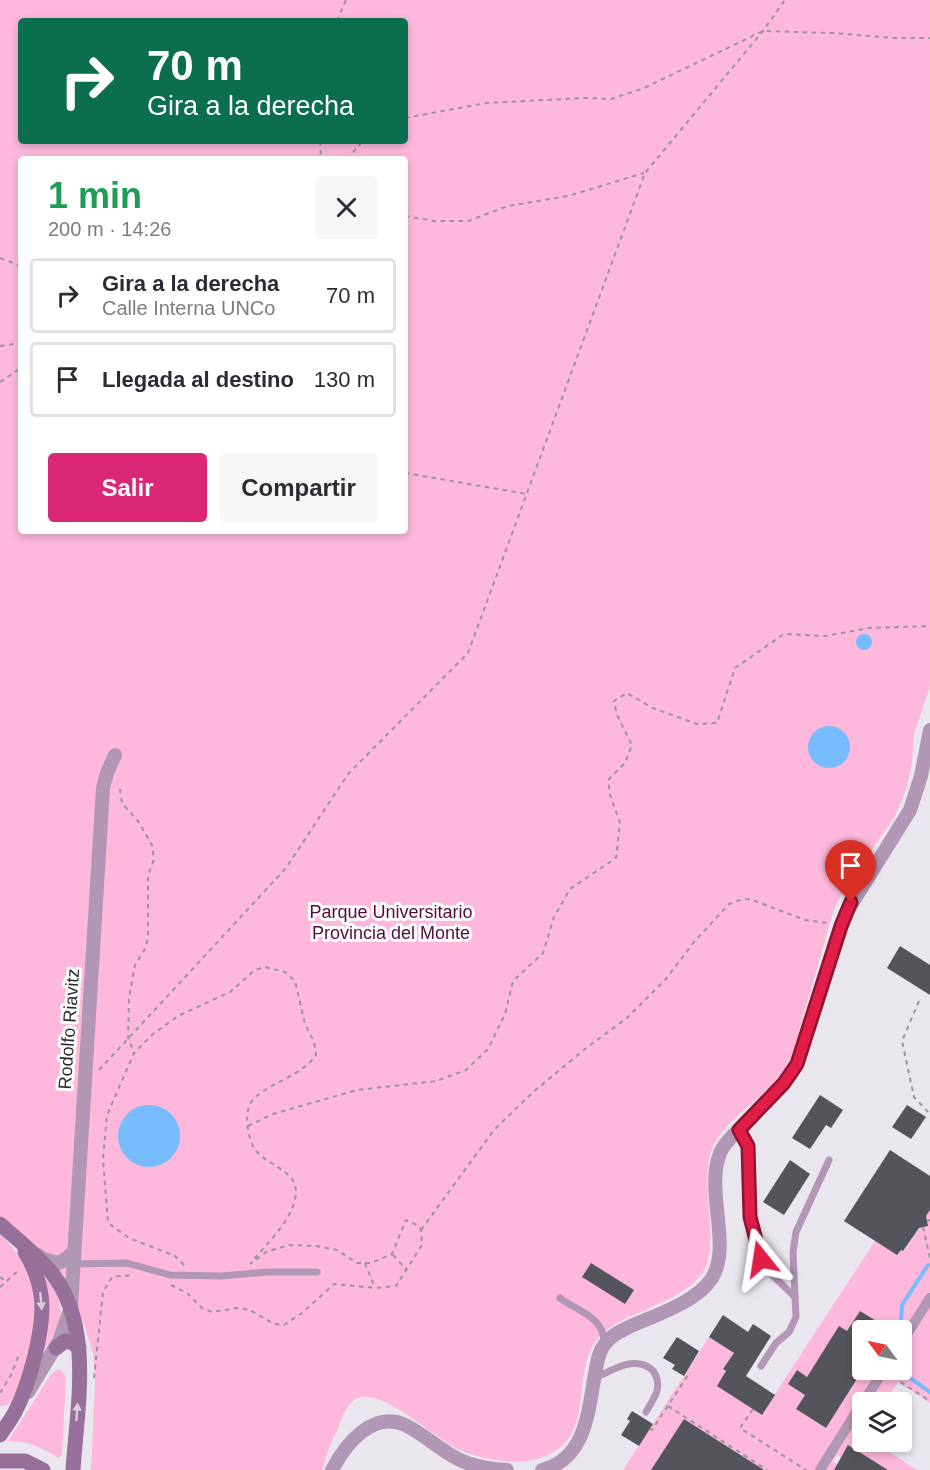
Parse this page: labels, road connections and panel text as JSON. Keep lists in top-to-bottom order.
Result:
{
  "streets": {
    "main road": ["Rodolfo Riavitz"]
  },
  "parks": ["Parque Universitario Provincia del Monte"],
  "north": "top left",
  "page": {
    "turn": ["70 m", "Gira a la derecha"],
    "heading": ["1 min", "200 m · 14:26"],
    "list": [
      {
        "name": "Gira a la derecha",
        "note": "Calle Interna UNCo",
        "value": "70 m"
      },
      {
        "name": "Llegada al destino",
        "value": "130 m"
      }
    ],
    "buttons": ["Salir", "Compartir"]
  }
}
